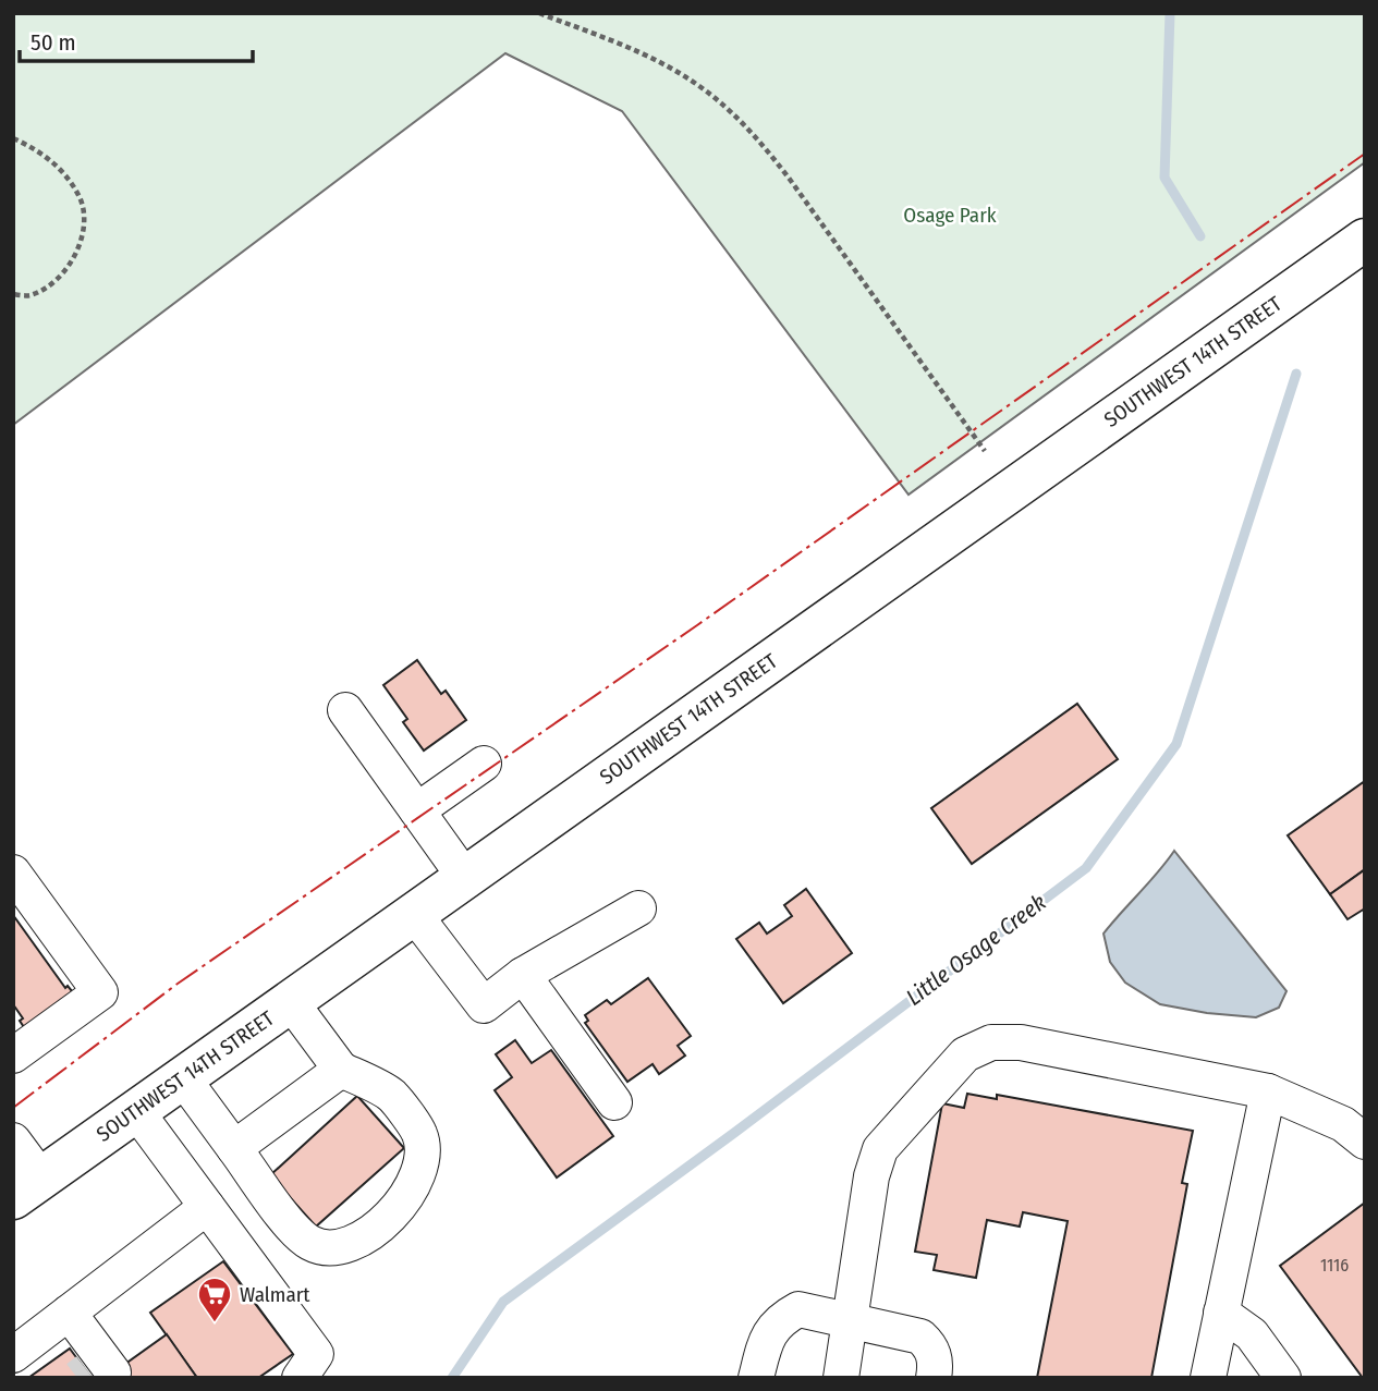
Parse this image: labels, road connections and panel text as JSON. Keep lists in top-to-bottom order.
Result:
{
  "streets": {
    "main road": ["SOUTHWEST 14TH STREET"]
  },
  "water": ["Little Osage Creek"],
  "parks": ["Osage Park"],
  "places": {
    "supermarket": ["Walmart"]
  },
  "house_numbers": ["1116"],
  "scale_bar": "50 m"
}
